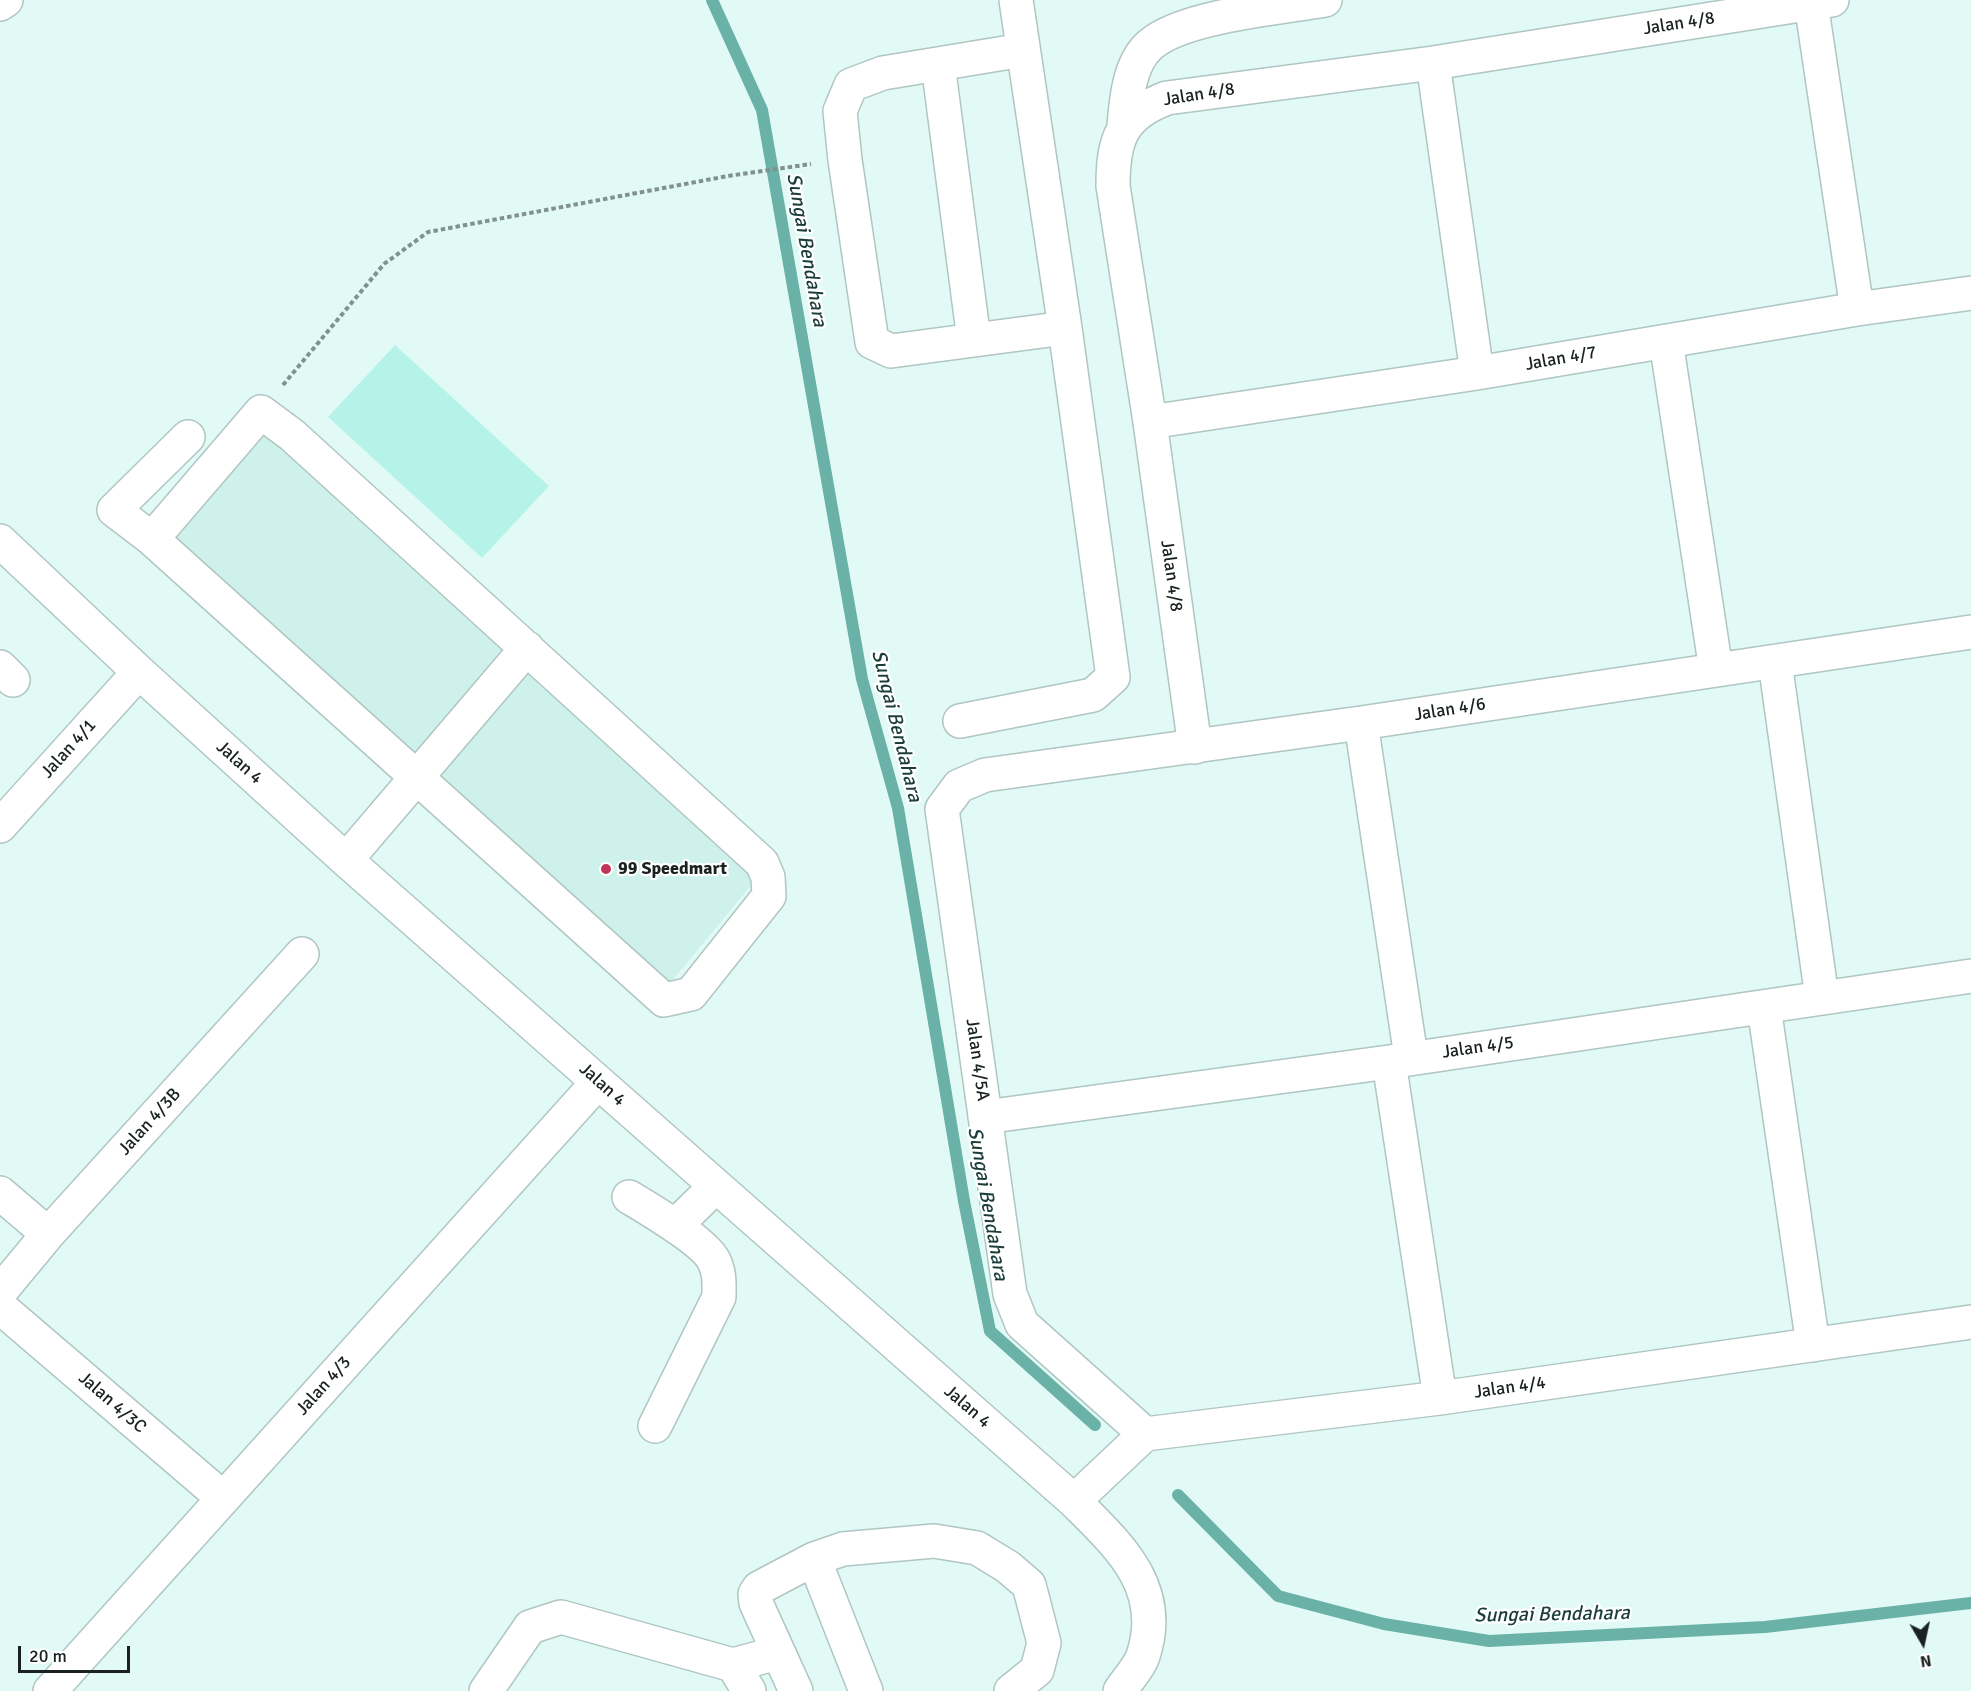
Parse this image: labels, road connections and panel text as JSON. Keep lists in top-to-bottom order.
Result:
{
  "streets": {
    "street": [
      "Jalan 4/8",
      "Jalan 4/7",
      "Jalan 4/6",
      "Jalan 4/1",
      "Jalan 4",
      "Jalan 4/5",
      "Jalan 4/5A",
      "Jalan 4/3B",
      "Jalan 4/3",
      "Jalan 4/4",
      "Jalan 4/3C"
    ]
  },
  "crossings": [
    ["Jalan 4/8", "Jalan 4/7"],
    ["Jalan 4/8", "Jalan 4/6"],
    ["Jalan 4/6", "Jalan 4/5A"],
    ["Jalan 4/1", "Jalan 4"],
    ["Jalan 4", "Jalan 4/3"],
    ["Jalan 4/5", "Jalan 4/5A"],
    ["Jalan 4/5A", "Jalan 4/4"],
    ["Jalan 4/3", "Jalan 4/3C"]
  ],
  "water": ["Sungai Bendahara"],
  "places": ["99 Speedmart"],
  "scale_bar": "20 m",
  "north": "bottom"
}
